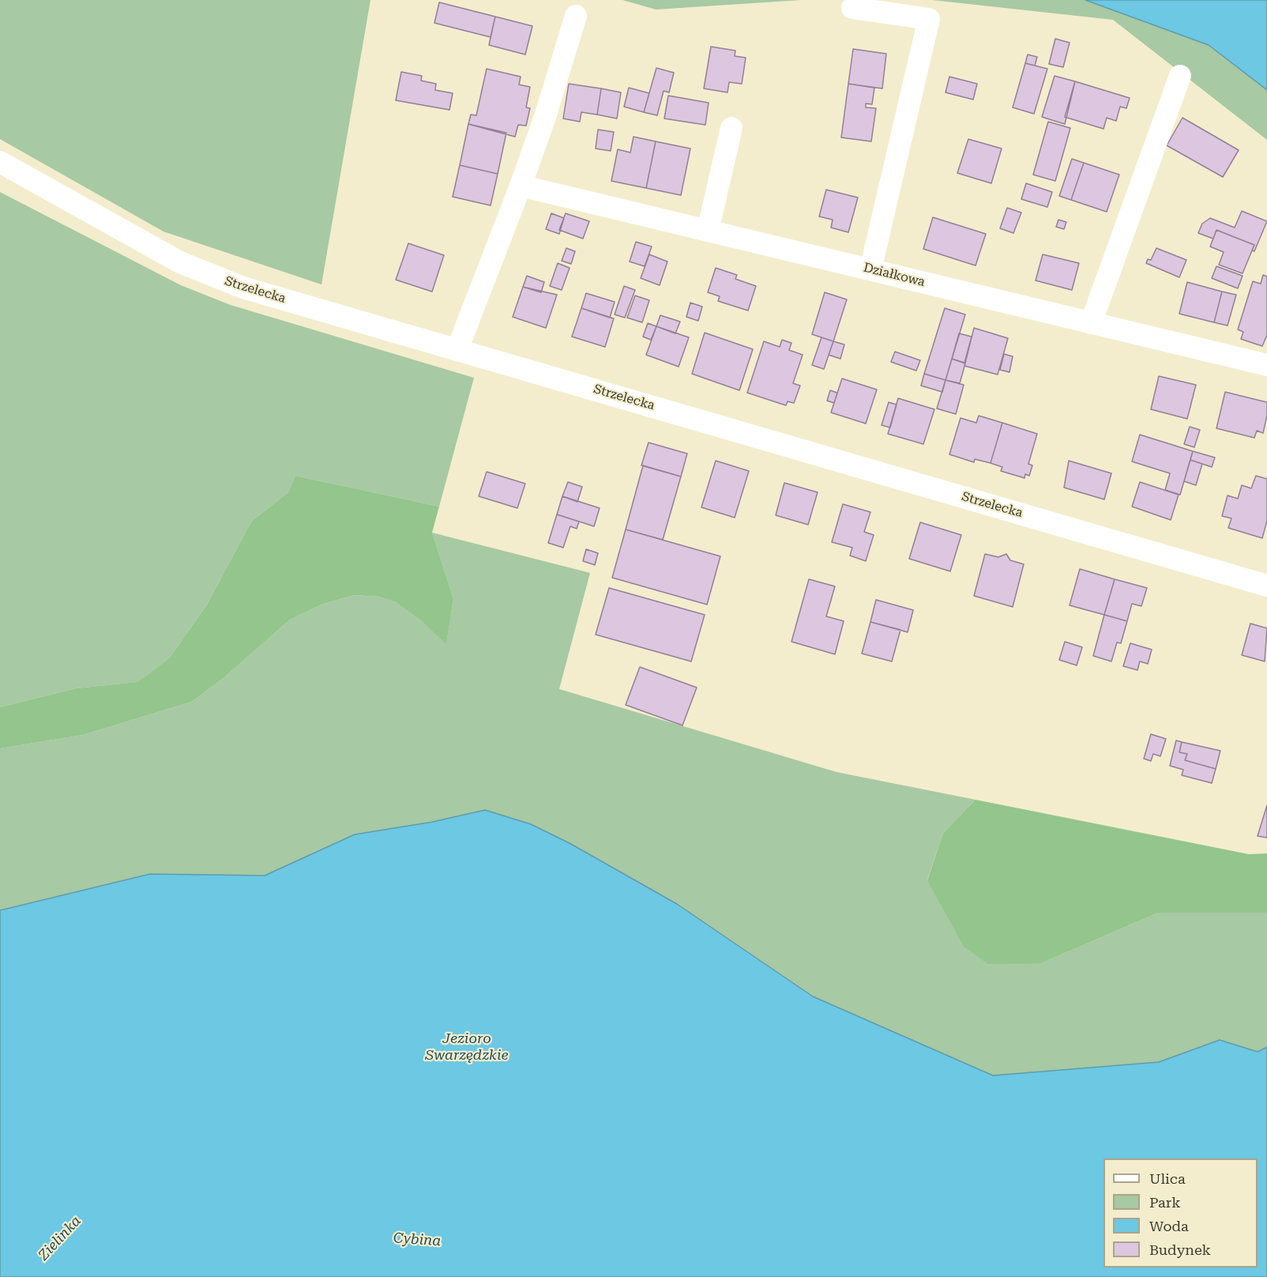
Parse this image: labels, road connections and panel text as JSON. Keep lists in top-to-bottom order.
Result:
{
  "streets": {
    "street": ["Działkowa", "Strzelecka"]
  },
  "water": ["Jezioro Swarzędzkie", "Zielinka", "Cybina"],
  "legend": [
    "Ulica",
    "Park",
    "Woda",
    "Budynek"
  ]
}
